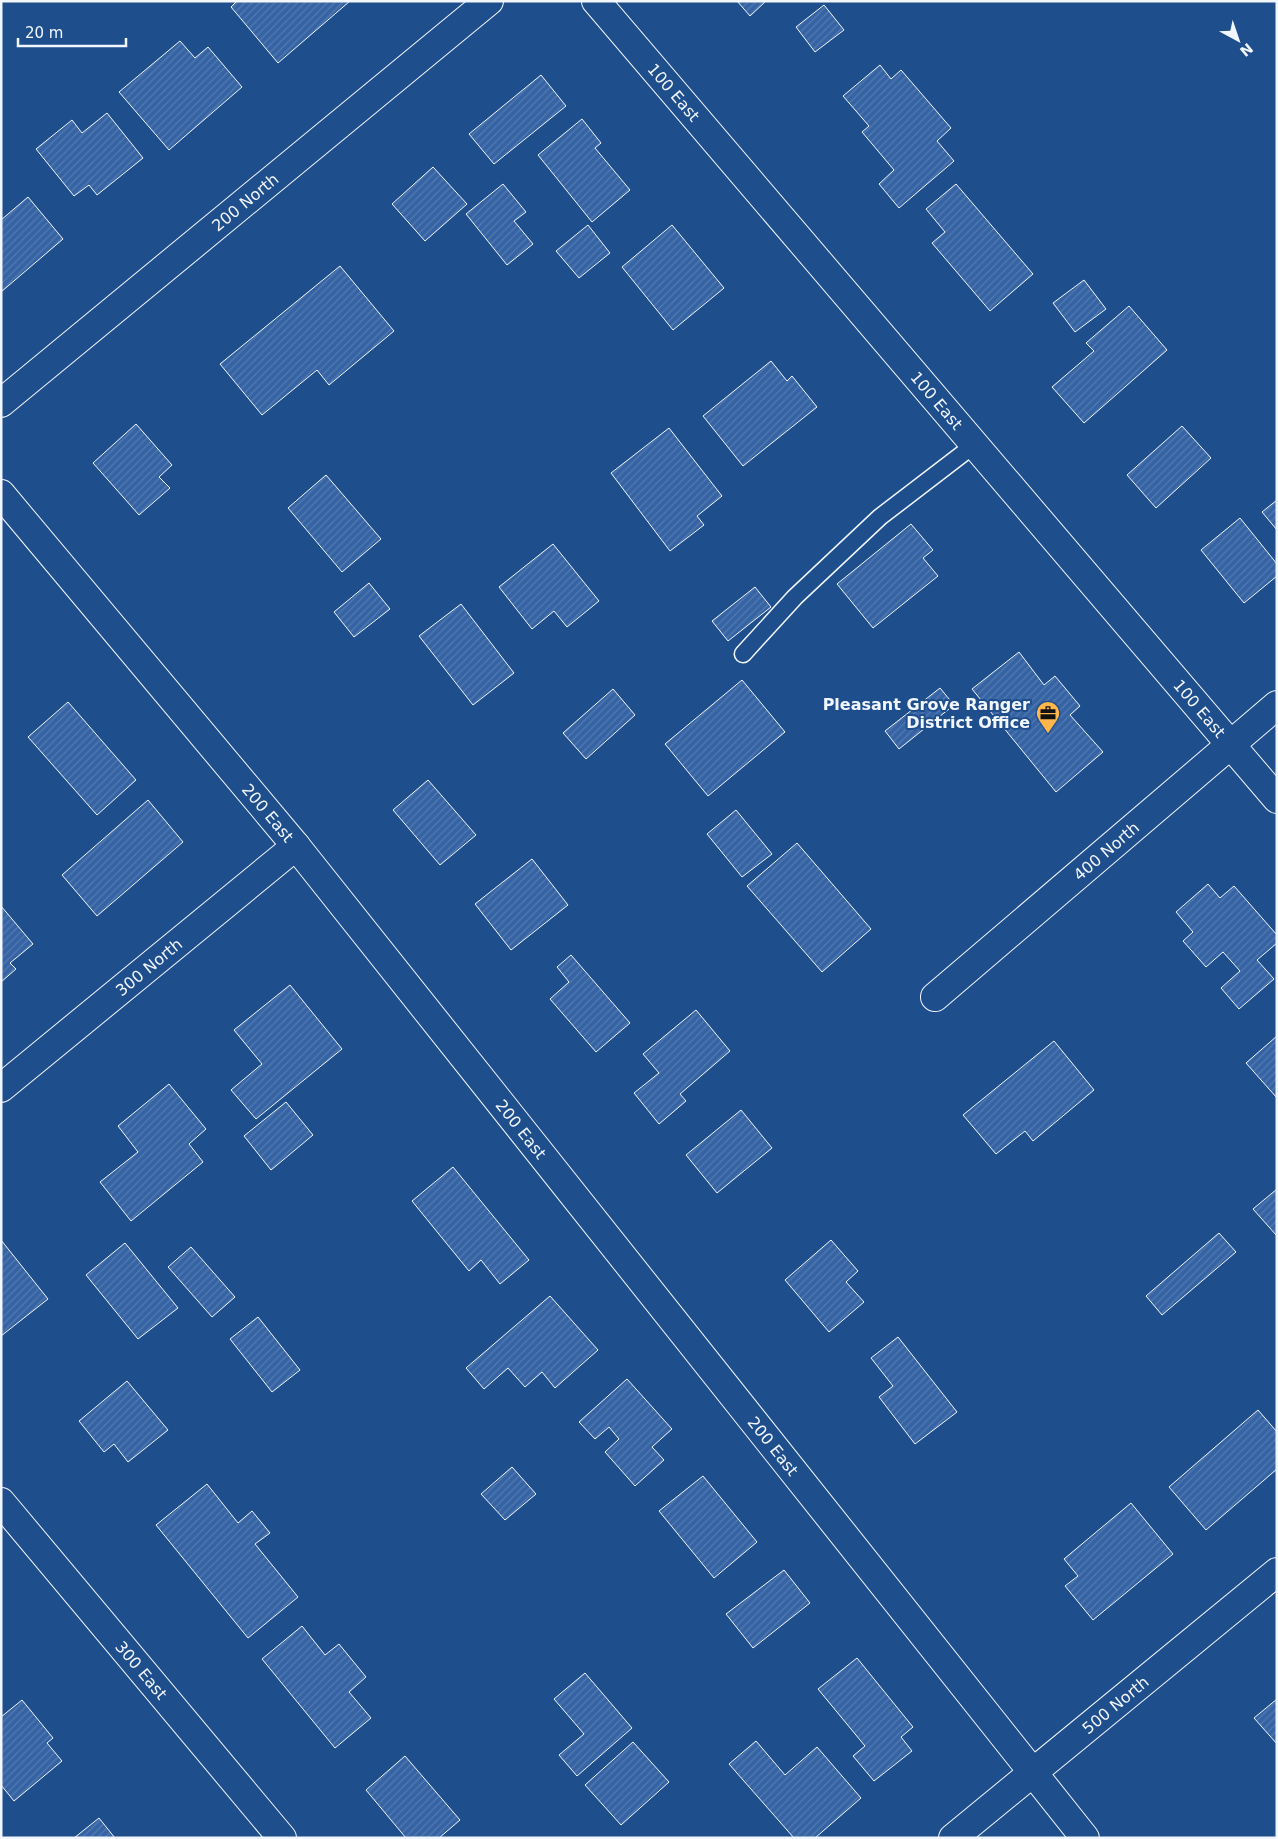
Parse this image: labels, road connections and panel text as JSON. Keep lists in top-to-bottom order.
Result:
{
  "streets": {
    "street": [
      "100 East",
      "200 North",
      "200 East",
      "400 North",
      "300 North",
      "300 East",
      "500 North"
    ]
  },
  "crossings": [
    ["100 East", "400 North"],
    ["200 East", "300 North"],
    ["200 East", "500 North"]
  ],
  "places": {
    "office": ["Pleasant Grove Ranger District Office"]
  },
  "scale_bar": "20 m",
  "north": "bottom right"
}
